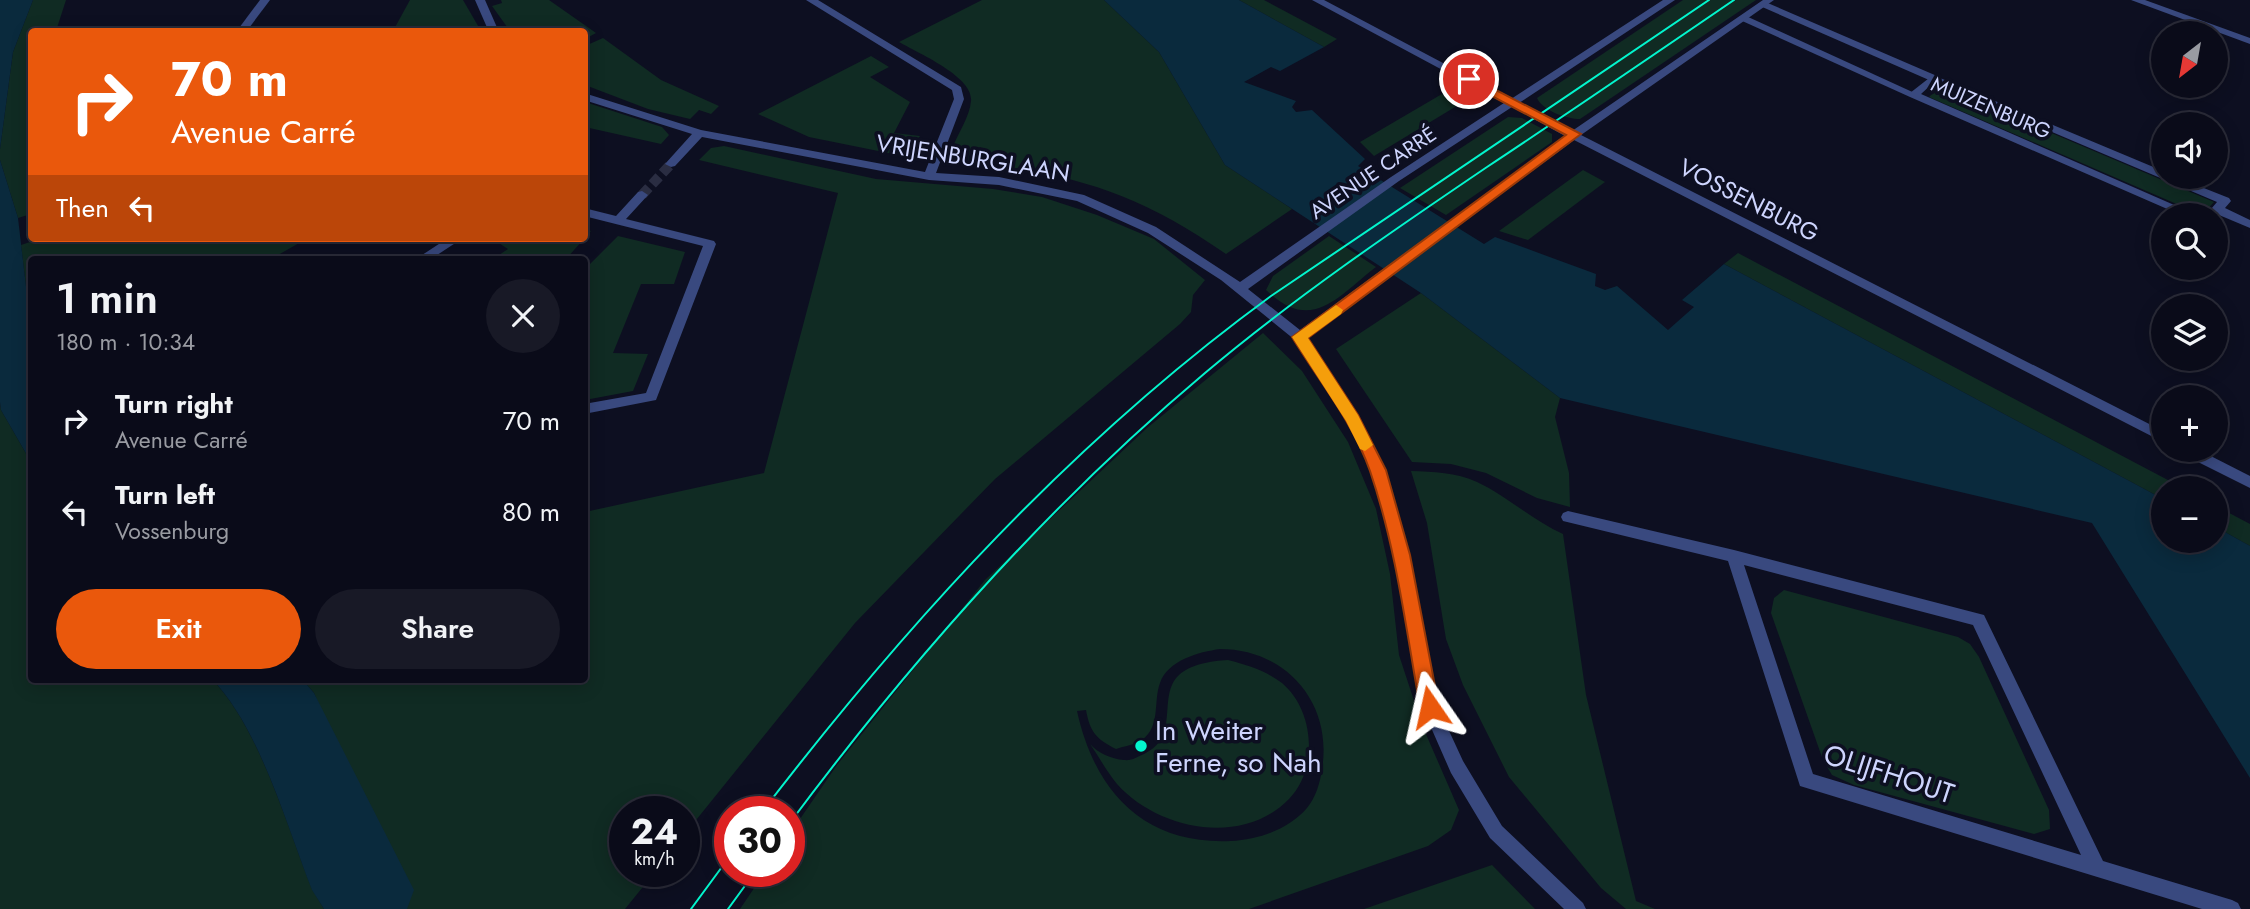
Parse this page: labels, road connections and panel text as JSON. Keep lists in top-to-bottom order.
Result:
{
  "streets": {
    "street": [
      "MUIZENBURG",
      "VRIJENBURGLAAN",
      "AVENUE CARRÉ",
      "VOSSENBURG",
      "OLIJFHOUT"
    ]
  },
  "crossings": [
    ["VRIJENBURGLAAN", "AVENUE CARRÉ"],
    ["AVENUE CARRÉ", "VOSSENBURG"]
  ],
  "places": ["In Weiter Ferne, so Nah"],
  "north": "bottom left",
  "page": {
    "map_buttons": ["+", "−"],
    "turn": ["70 m", "Avenue Carré"],
    "then": "Then",
    "heading": ["1 min", "180 m · 10:34"],
    "list": [
      {
        "name": "Turn right",
        "note": "Avenue Carré",
        "value": "70 m"
      },
      {
        "name": "Turn left",
        "note": "Vossenburg",
        "value": "80 m"
      }
    ],
    "buttons": ["Exit", "Share"],
    "speed": "24 km/h",
    "limit": "30"
  }
}
